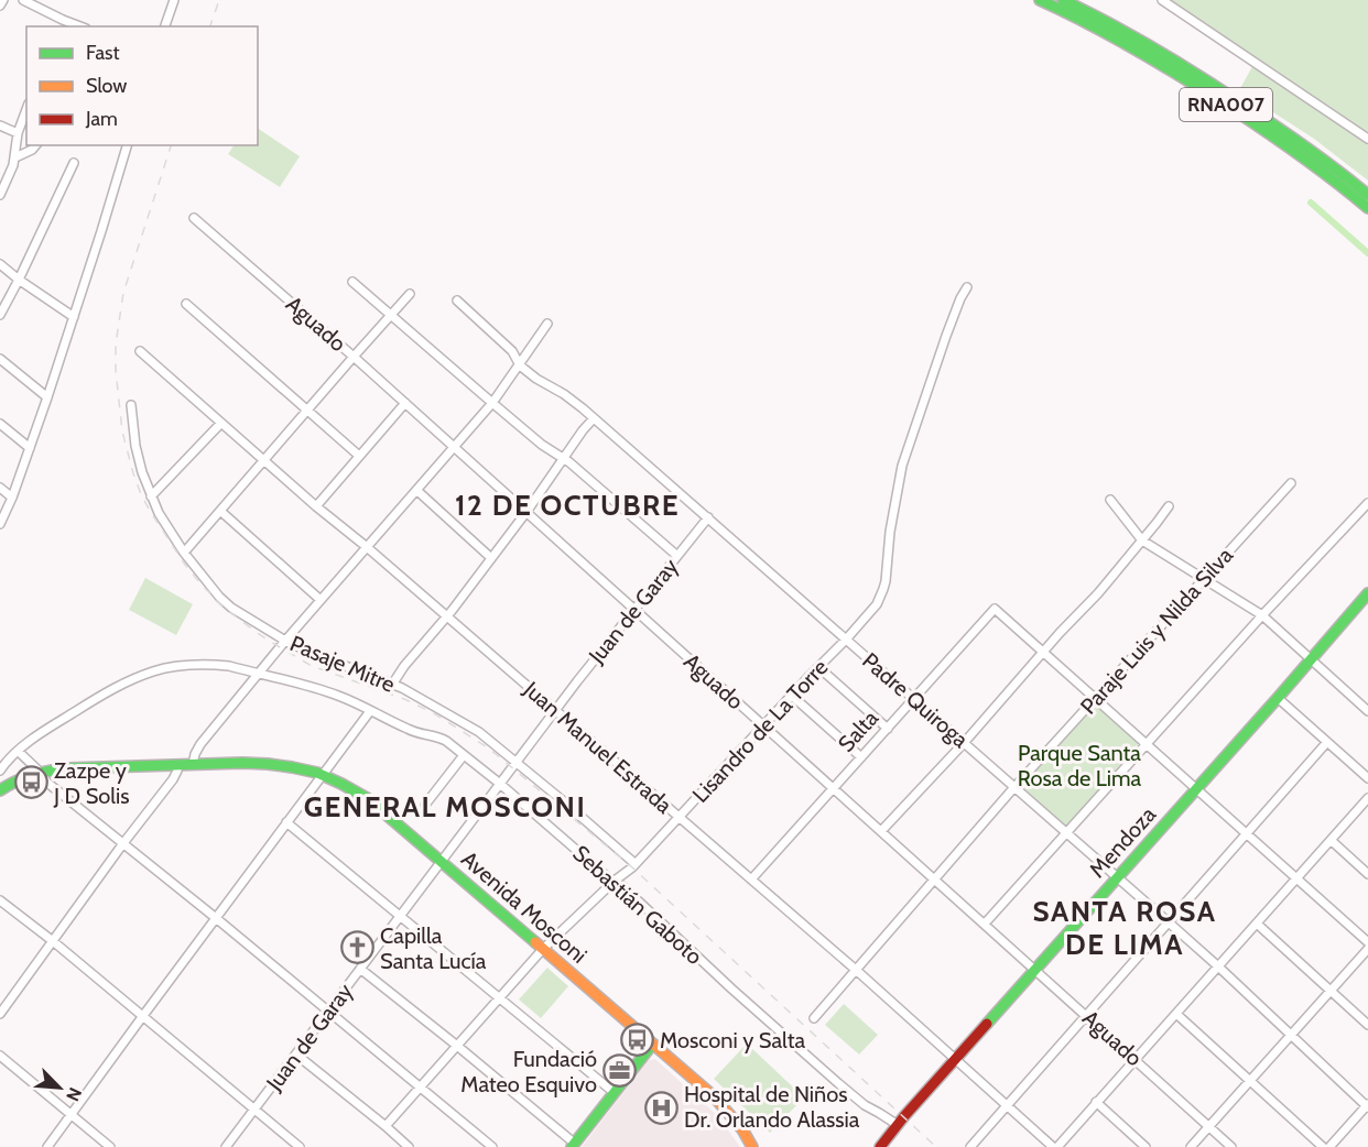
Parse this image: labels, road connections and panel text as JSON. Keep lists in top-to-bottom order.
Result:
{
  "streets": {
    "main road": ["RNA007", "Mendoza", "Avenida Mosconi"],
    "street": [
      "Aguado",
      "Juan de Garay",
      "Paraje Luis y Nilda Silva",
      "Pasaje Mitre",
      "Padre Quiroga",
      "Lisandro de La Torre",
      "Salta",
      "Juan Manuel Estrada",
      "Sebastián Gaboto"
    ]
  },
  "crossings": [
    ["Aguado", "Juan de Garay"],
    ["Aguado", "Paraje Luis y Nilda Silva"],
    ["Aguado", "Lisandro de La Torre"],
    ["Aguado", "Salta"],
    ["Aguado", "Mendoza"],
    ["Juan de Garay", "Pasaje Mitre"],
    ["Juan de Garay", "Padre Quiroga"],
    ["Juan de Garay", "Juan Manuel Estrada"],
    ["Juan de Garay", "Sebastián Gaboto"],
    ["Juan de Garay", "Avenida Mosconi"],
    ["Paraje Luis y Nilda Silva", "Padre Quiroga"],
    ["Paraje Luis y Nilda Silva", "Juan Manuel Estrada"],
    ["Pasaje Mitre", "Lisandro de La Torre"],
    ["Padre Quiroga", "Lisandro de La Torre"],
    ["Padre Quiroga", "Salta"],
    ["Padre Quiroga", "Mendoza"],
    ["Lisandro de La Torre", "Juan Manuel Estrada"],
    ["Lisandro de La Torre", "Sebastián Gaboto"],
    ["Lisandro de La Torre", "Avenida Mosconi"],
    ["Salta", "Juan Manuel Estrada"],
    ["Juan Manuel Estrada", "Mendoza"],
    ["Mendoza", "Sebastián Gaboto"]
  ],
  "districts": ["12 DE OCTUBRE", "GENERAL MOSCONI", "SANTA ROSA DE LIMA"],
  "parks": ["Parque Santa Rosa de Lima"],
  "places": {
    "bus stop": ["Zazpe y J D Solis", "Mosconi y Salta"],
    "church": ["Capilla Santa Lucía"],
    "office": ["Fundació Mateo Esquivo"],
    "hospital": ["Hospital de Niños Dr. Orlando Alassia"]
  },
  "legend": ["Fast", "Slow", "Jam"],
  "north": "bottom right"
}
